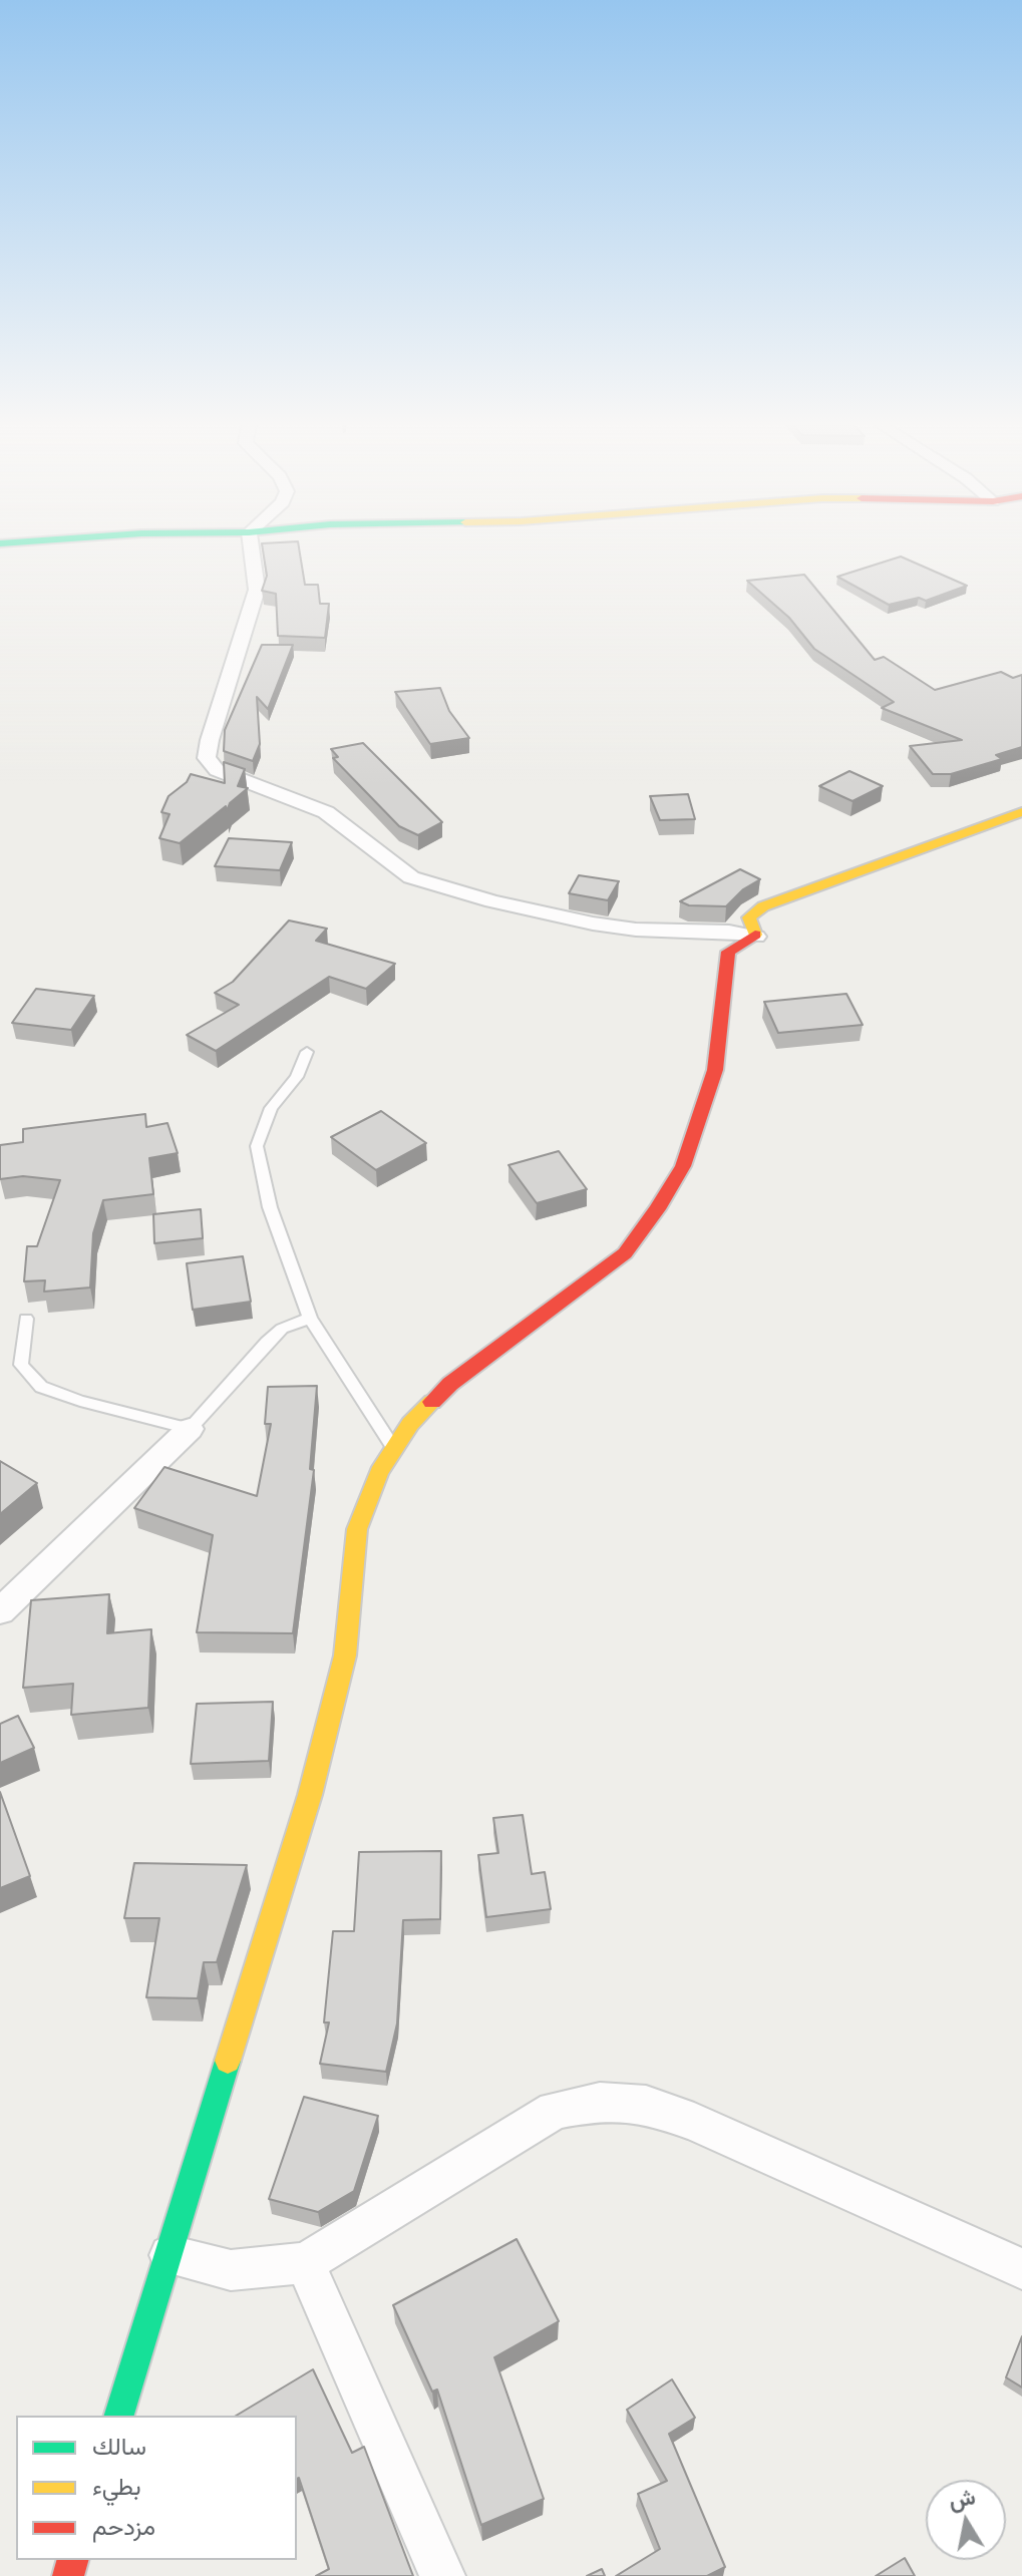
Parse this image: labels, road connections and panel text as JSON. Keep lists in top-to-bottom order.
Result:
{
  "legend": ["سالك", "بطيء", "مزدحم"],
  "north": "top"
}
